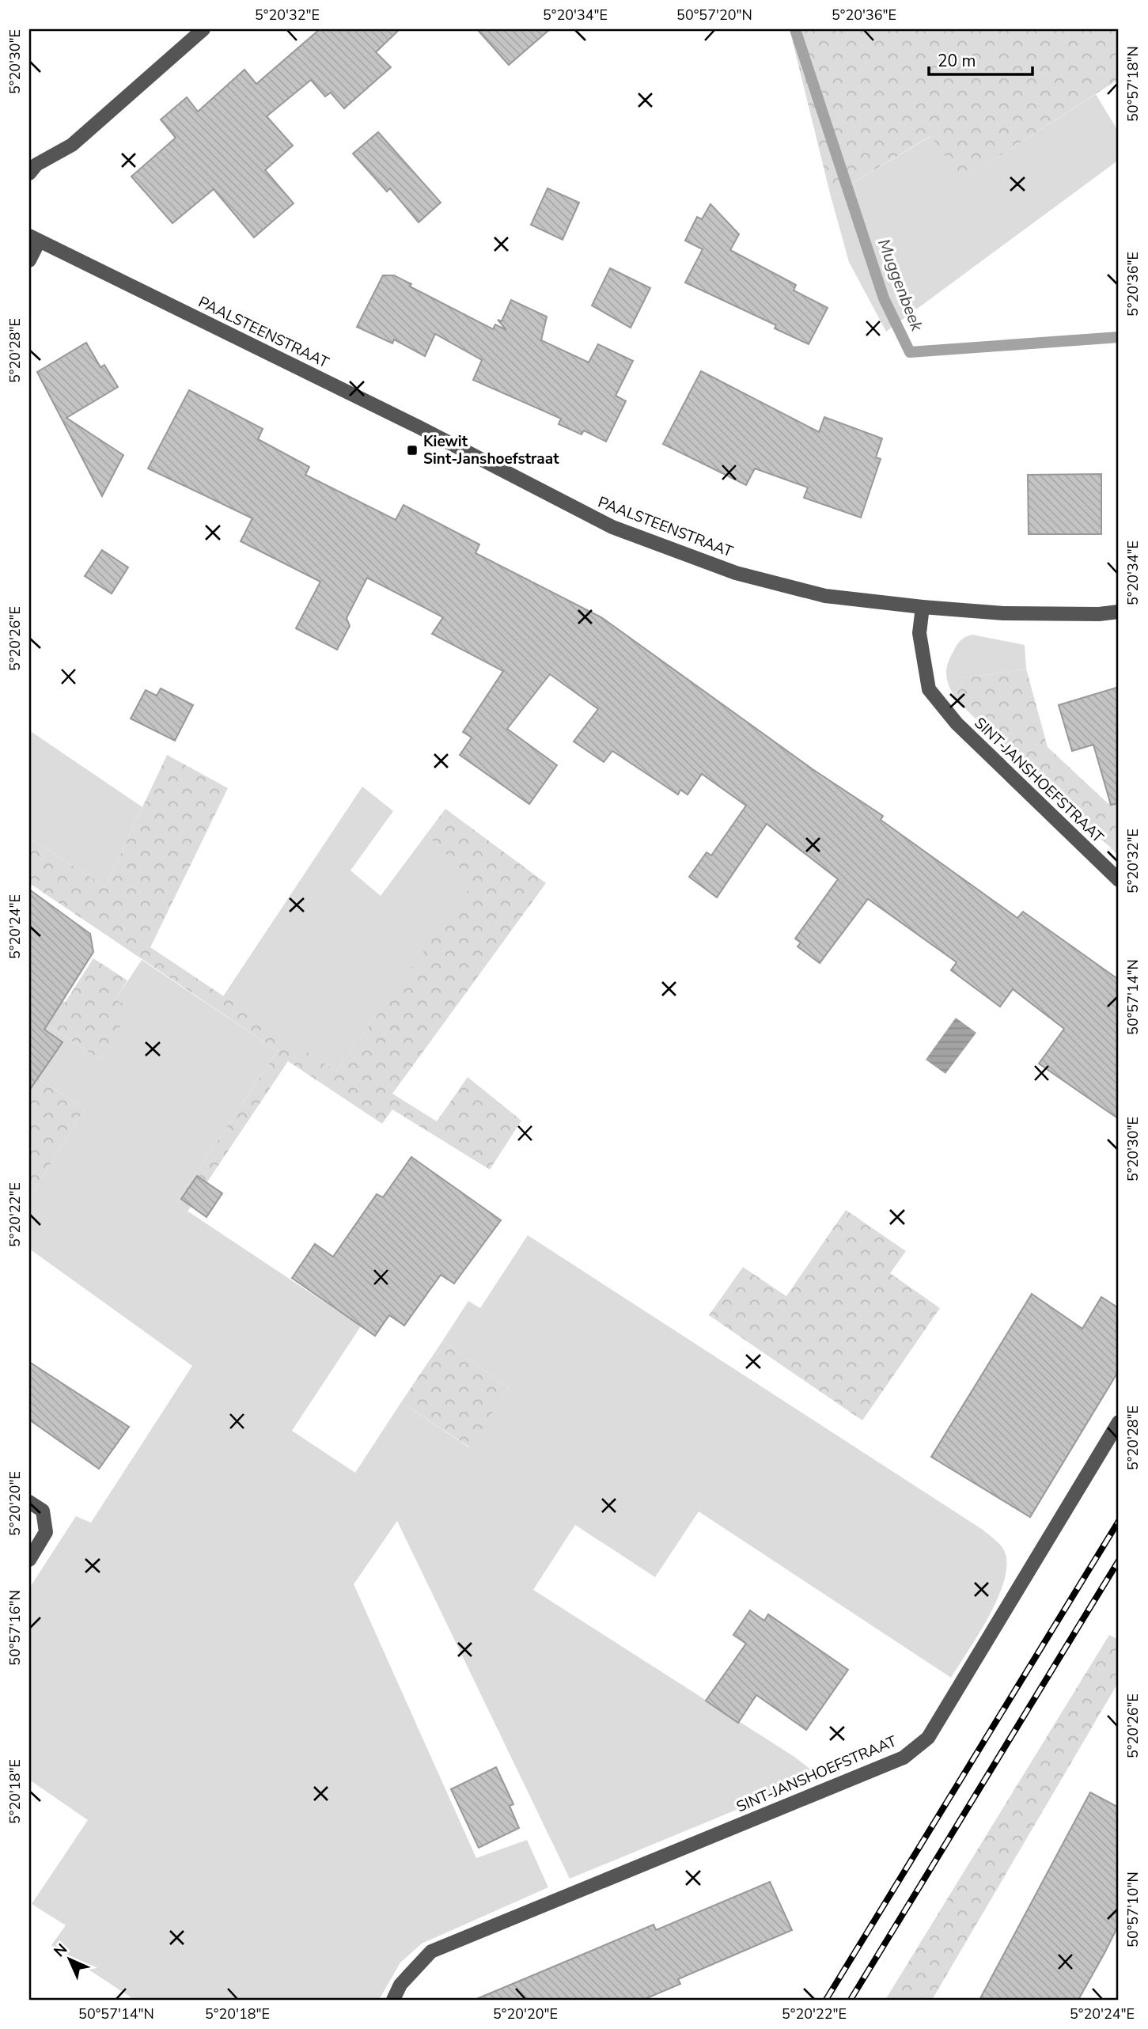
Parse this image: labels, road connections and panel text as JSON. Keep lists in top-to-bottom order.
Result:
{
  "streets": {
    "street": ["PAALSTEENSTRAAT", "SINT-JANSHOEFSTRAAT"]
  },
  "crossings": [
    ["PAALSTEENSTRAAT", "SINT-JANSHOEFSTRAAT"]
  ],
  "water": ["Muggenbeek"],
  "places": {
    "transit": ["Kiewit Sint-Janshoefstraat"]
  },
  "scale_bar": "20 m",
  "north": "top left",
  "coordinates": [
    "5°20'32\"E",
    "5°20'34\"E",
    "50°57'20\"N",
    "5°20'36\"E",
    "5°20'30\"E",
    "50°57'18\"N",
    "5°20'28\"E",
    "5°20'26\"E",
    "5°20'24\"E",
    "50°57'14\"N",
    "5°20'22\"E",
    "5°20'20\"E",
    "50°57'16\"N",
    "5°20'18\"E",
    "50°57'10\"N"
  ]
}
